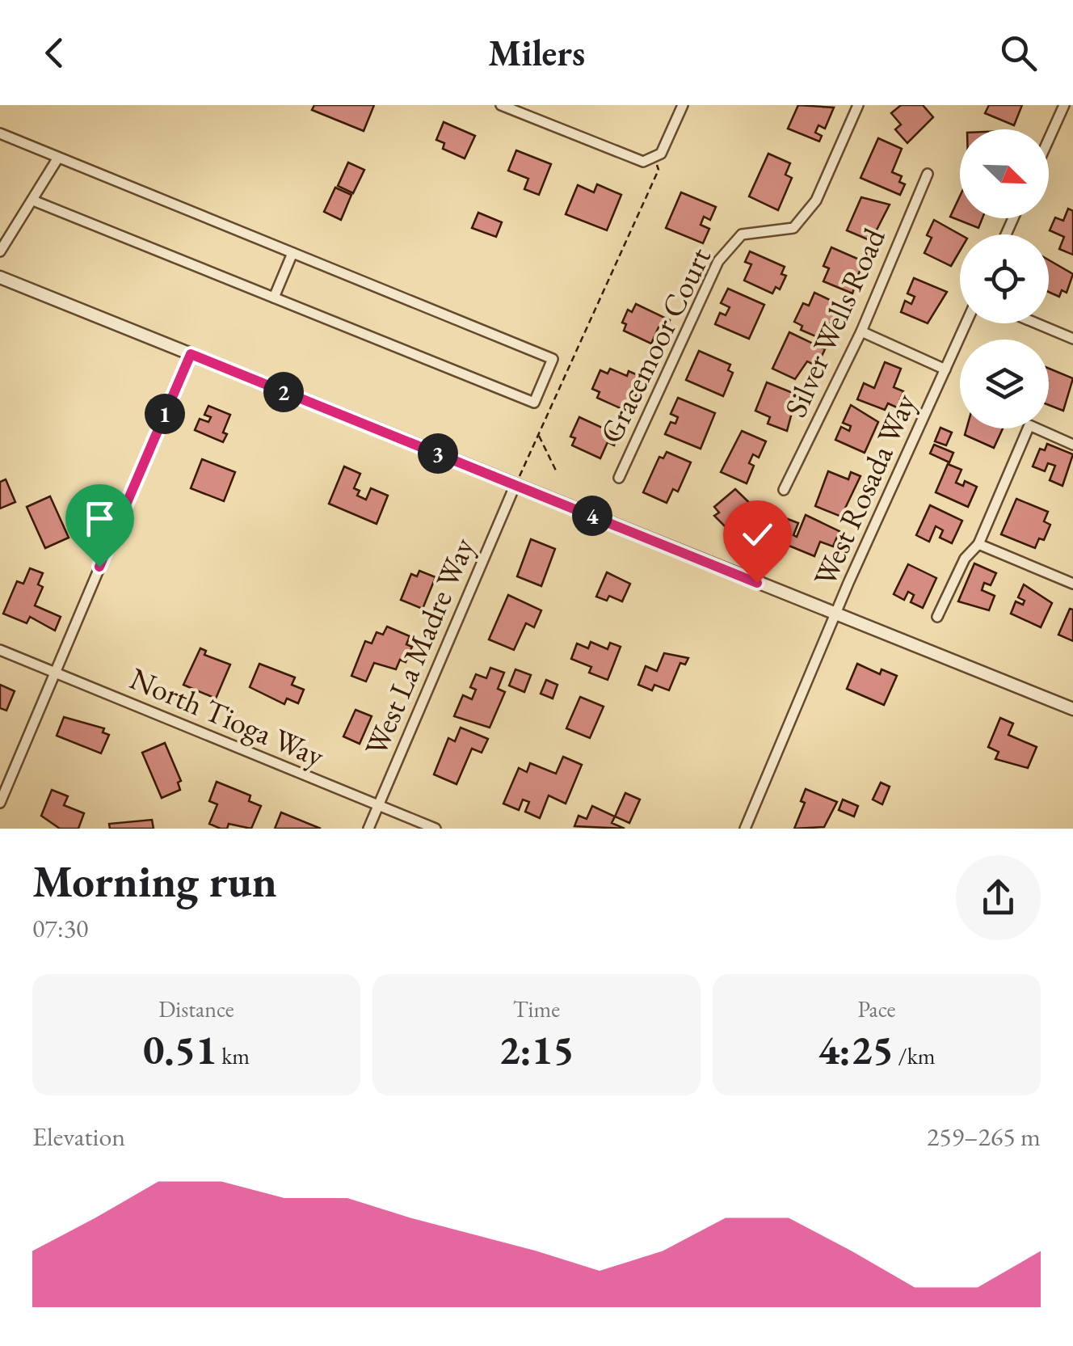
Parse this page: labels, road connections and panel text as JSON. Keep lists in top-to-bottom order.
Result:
{
  "streets": {
    "street": [
      "Silver Wells Road",
      "Gracemoor Court",
      "West Rosada Way",
      "West La Madre Way",
      "North Tioga Way"
    ]
  },
  "crossings": [
    ["West La Madre Way", "North Tioga Way"]
  ],
  "north": "bottom right",
  "page": {
    "header": "Milers",
    "pins": [
      "2",
      "1",
      "3",
      "4"
    ],
    "heading": ["Morning run", "07:30"],
    "stats": [
      ["Distance", "0.51 km"],
      ["Time", "2:15"],
      ["Pace", "4:25 /km"]
    ],
    "chart": ["Elevation", "259–265 m"]
  }
}
